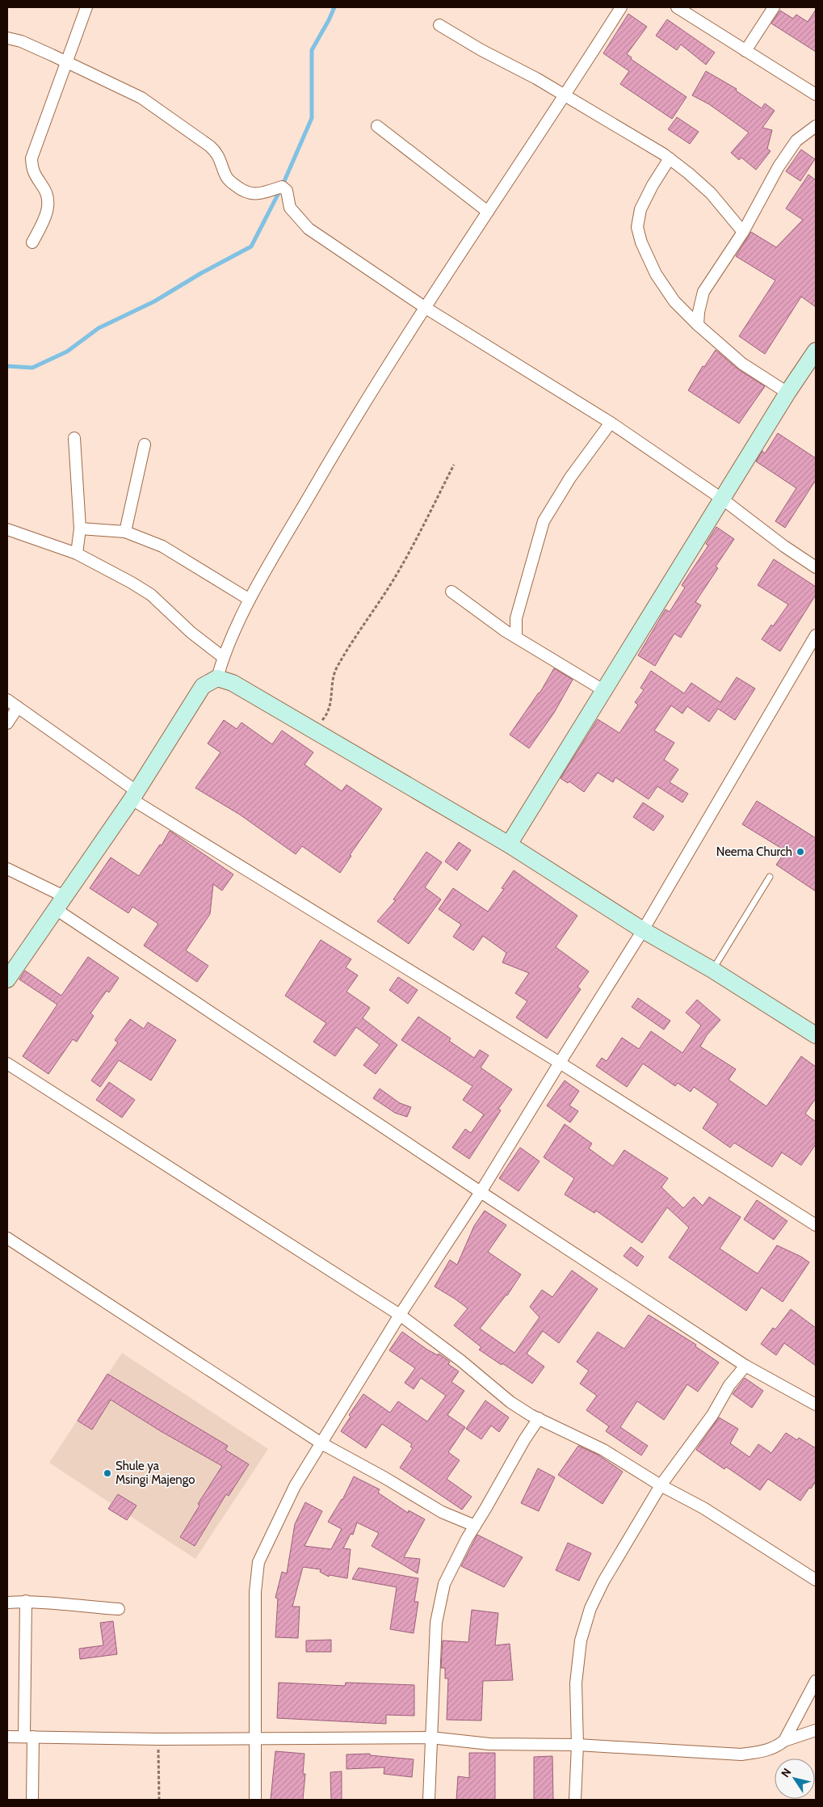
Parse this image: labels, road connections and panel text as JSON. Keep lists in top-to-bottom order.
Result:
{
  "places": ["Neema Church", "Shule ya Msingi Majengo"],
  "north": "top left"
}
